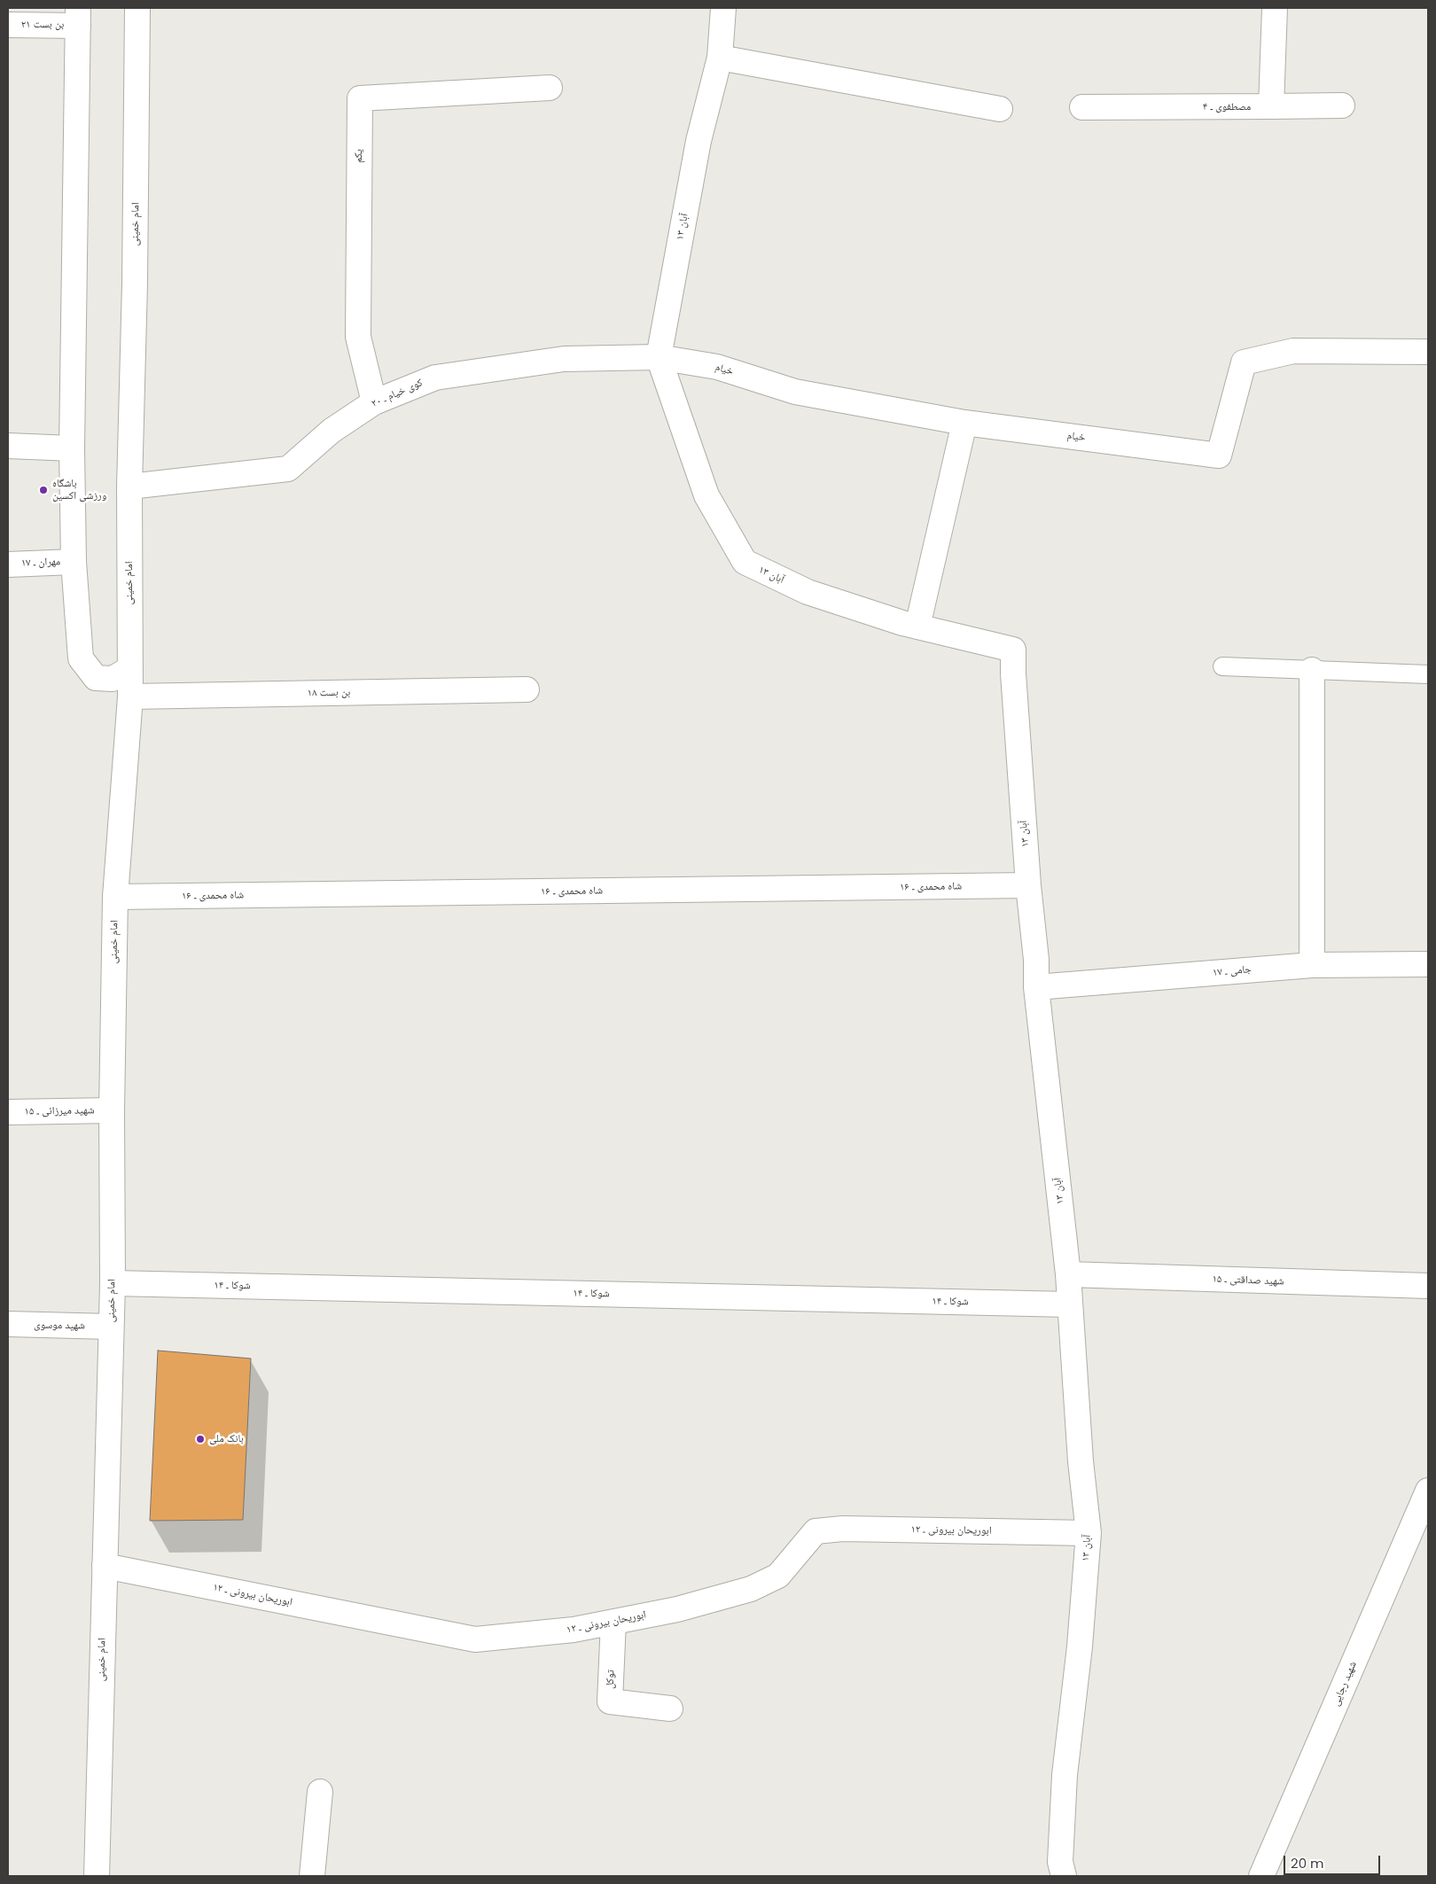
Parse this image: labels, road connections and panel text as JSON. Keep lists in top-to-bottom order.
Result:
{
  "streets": {
    "street": [
      "بن بست ۲۱",
      "مصطفوی ـ ۴",
      "یکم",
      "امام خمینی",
      "۱۳ آبان",
      "خیام",
      "کوی خیام ـ ۲۰",
      "مهران ـ ۱۷",
      "بن بست ۱۸",
      "شاه محمدی ـ ۱۶",
      "جامی ـ ۱۷",
      "شهید میرزائی ـ ۱۵",
      "شهید صداقتی ـ ۱۵",
      "شوکا ـ ۱۴",
      "شهید موسوی",
      "ابوریحان بیرونی ـ ۱۲",
      "توکل",
      "شهید رجایی"
    ]
  },
  "crossings": [
    ["یکم", "کوی خیام ـ ۲۰"],
    ["امام خمینی", "کوی خیام ـ ۲۰"],
    ["امام خمینی", "بن بست ۱۸"],
    ["امام خمینی", "شاه محمدی ـ ۱۶"],
    ["امام خمینی", "شهید میرزائی ـ ۱۵"],
    ["امام خمینی", "شوکا ـ ۱۴"],
    ["امام خمینی", "شهید موسوی"],
    ["امام خمینی", "ابوریحان بیرونی ـ ۱۲"],
    ["۱۳ آبان", "خیام"],
    ["۱۳ آبان", "کوی خیام ـ ۲۰"],
    ["۱۳ آبان", "شاه محمدی ـ ۱۶"],
    ["۱۳ آبان", "جامی ـ ۱۷"],
    ["۱۳ آبان", "شهید صداقتی ـ ۱۵"],
    ["۱۳ آبان", "شوکا ـ ۱۴"],
    ["۱۳ آبان", "ابوریحان بیرونی ـ ۱۲"],
    ["خیام", "کوی خیام ـ ۲۰"],
    ["ابوریحان بیرونی ـ ۱۲", "توکل"]
  ],
  "places": ["باشگاه ورزشی اکسین", "بانک ملی"],
  "scale_bar": "20 m"
}
